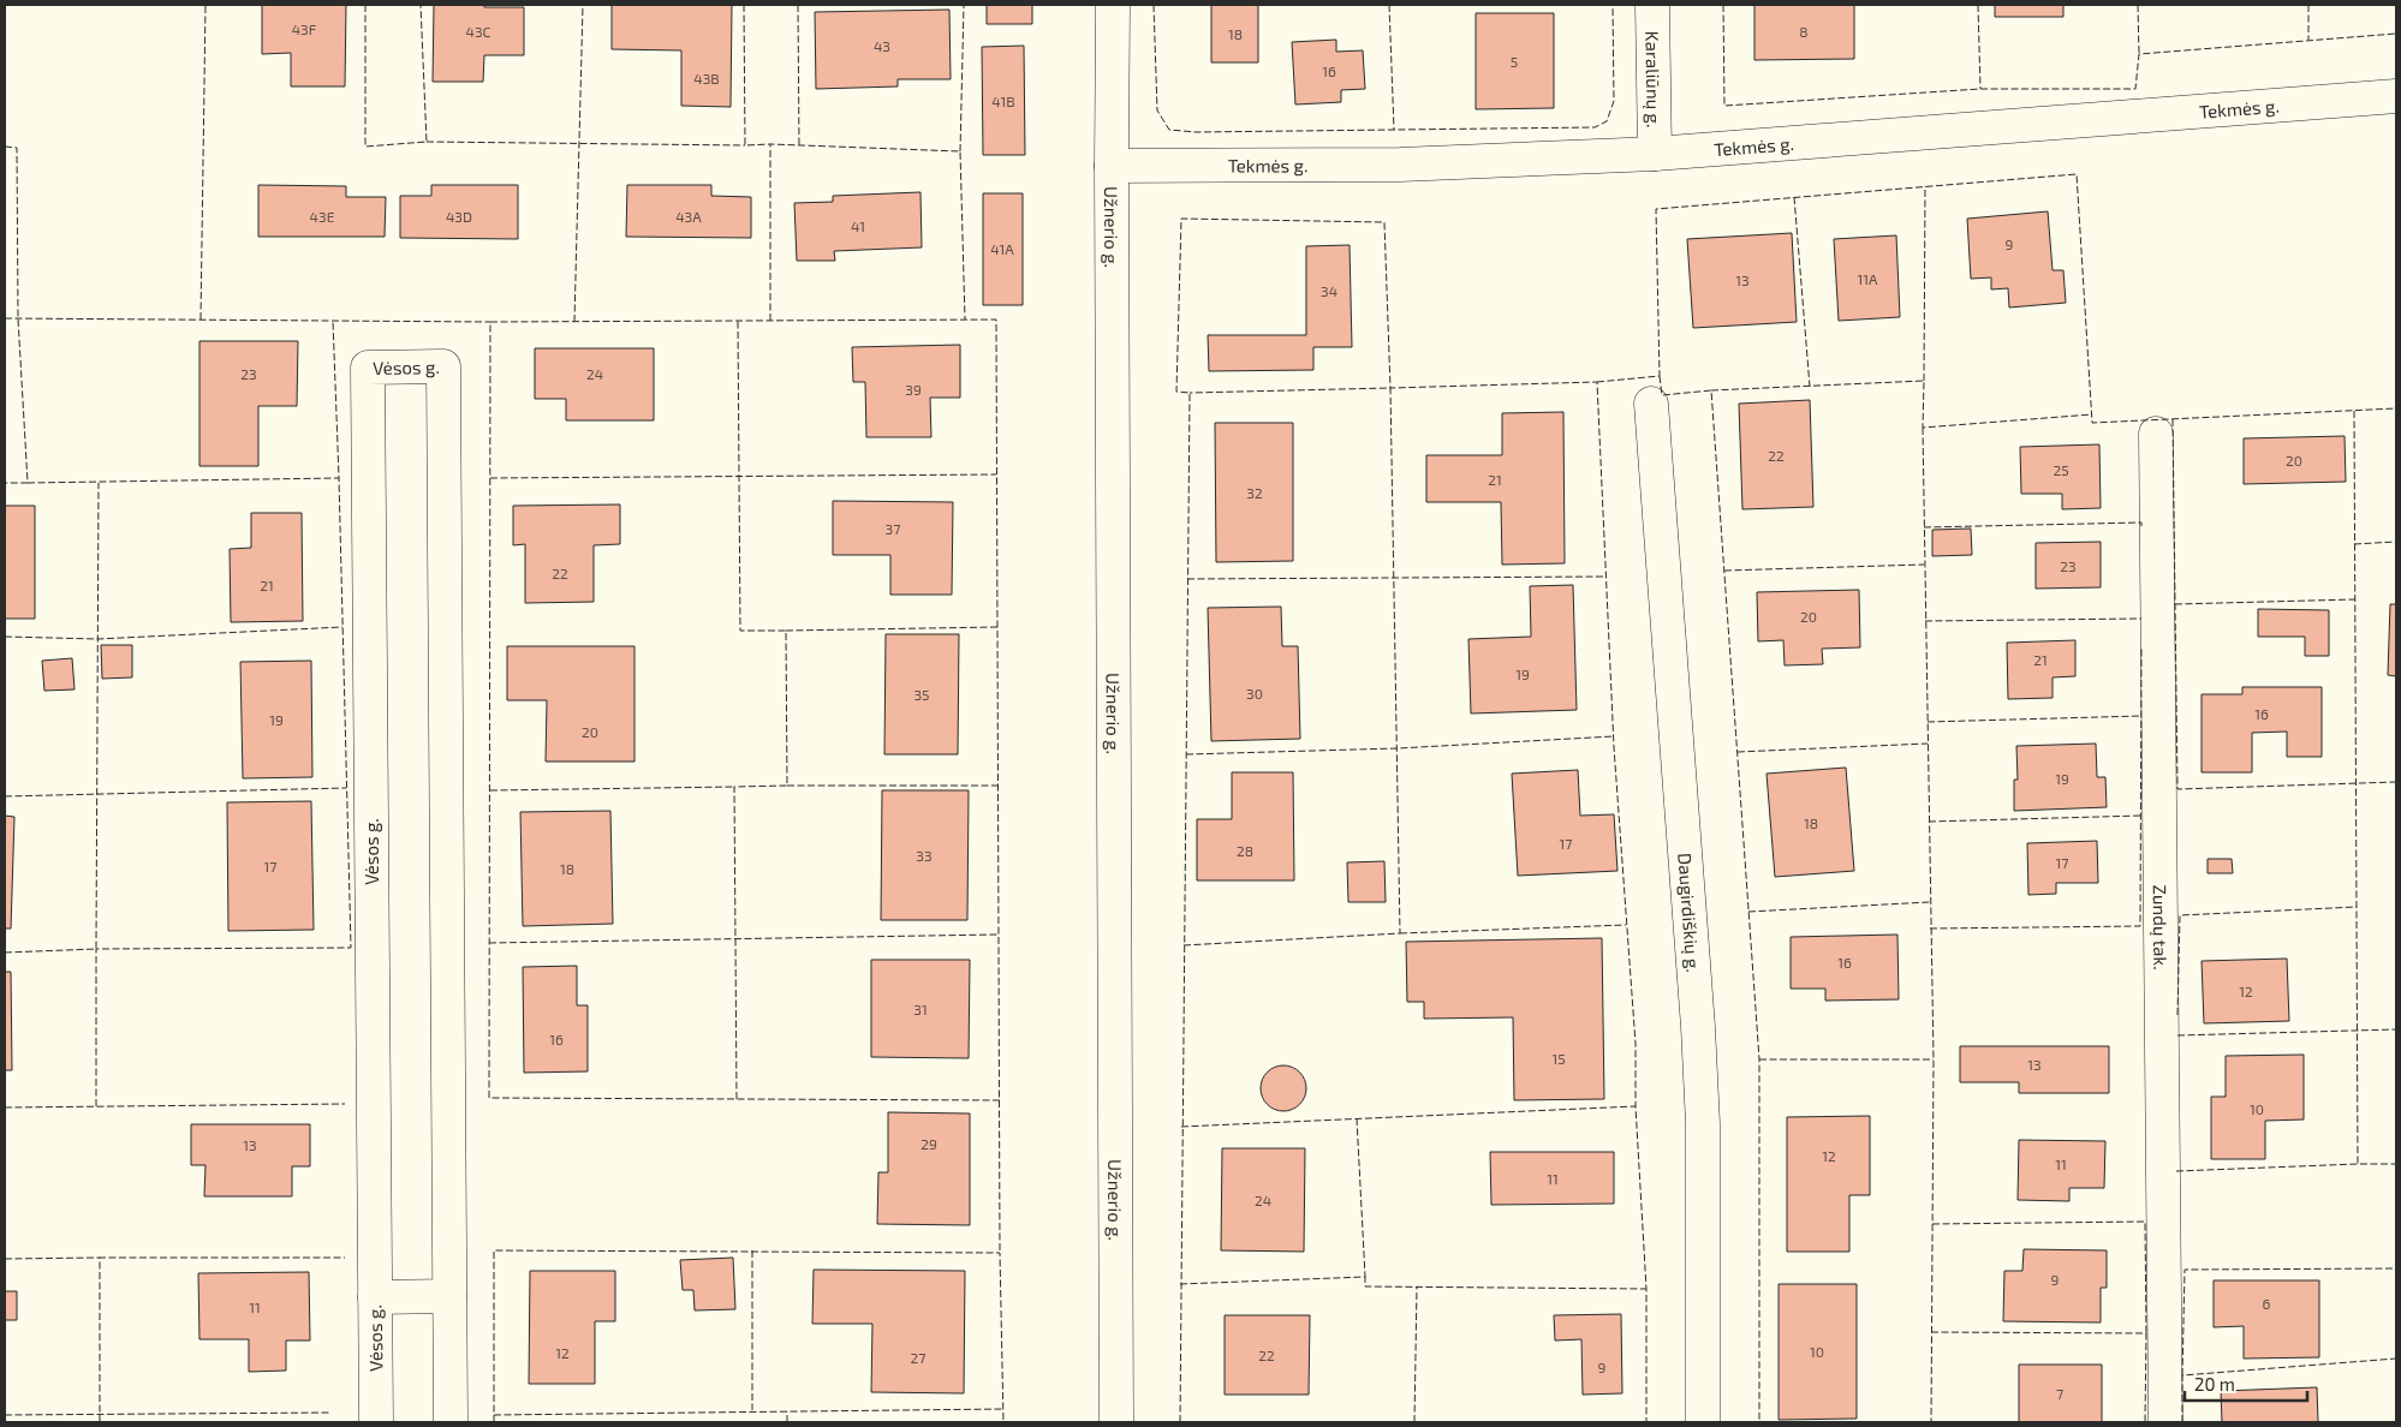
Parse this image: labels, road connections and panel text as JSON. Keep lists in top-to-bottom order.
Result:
{
  "streets": {
    "street": [
      "Karaliūnų g.",
      "Tekmės g.",
      "Užnerio g.",
      "Vėsos g.",
      "Daugirdiškių g.",
      "Zundų tak."
    ]
  },
  "crossings": [
    ["Karaliūnų g.", "Tekmės g."],
    ["Tekmės g.", "Užnerio g."]
  ],
  "house_numbers": [
    "43F",
    "43C",
    "8",
    "18",
    "43",
    "5",
    "16",
    "43B",
    "41B",
    "43E",
    "43D",
    "43A",
    "41",
    "9",
    "41A",
    "11A",
    "13",
    "34",
    "23",
    "24",
    "39",
    "22",
    "20",
    "25",
    "21",
    "32",
    "37",
    "23",
    "22",
    "21",
    "20",
    "21",
    "19",
    "30",
    "35",
    "16",
    "19",
    "20",
    "19",
    "18",
    "17",
    "28",
    "33",
    "17",
    "17",
    "18",
    "16",
    "12",
    "31",
    "16",
    "15",
    "13",
    "10",
    "29",
    "13",
    "12",
    "11",
    "11",
    "24",
    "9",
    "6",
    "11",
    "10",
    "12",
    "22",
    "27",
    "9",
    "7"
  ],
  "scale_bar": "20 m"
}
